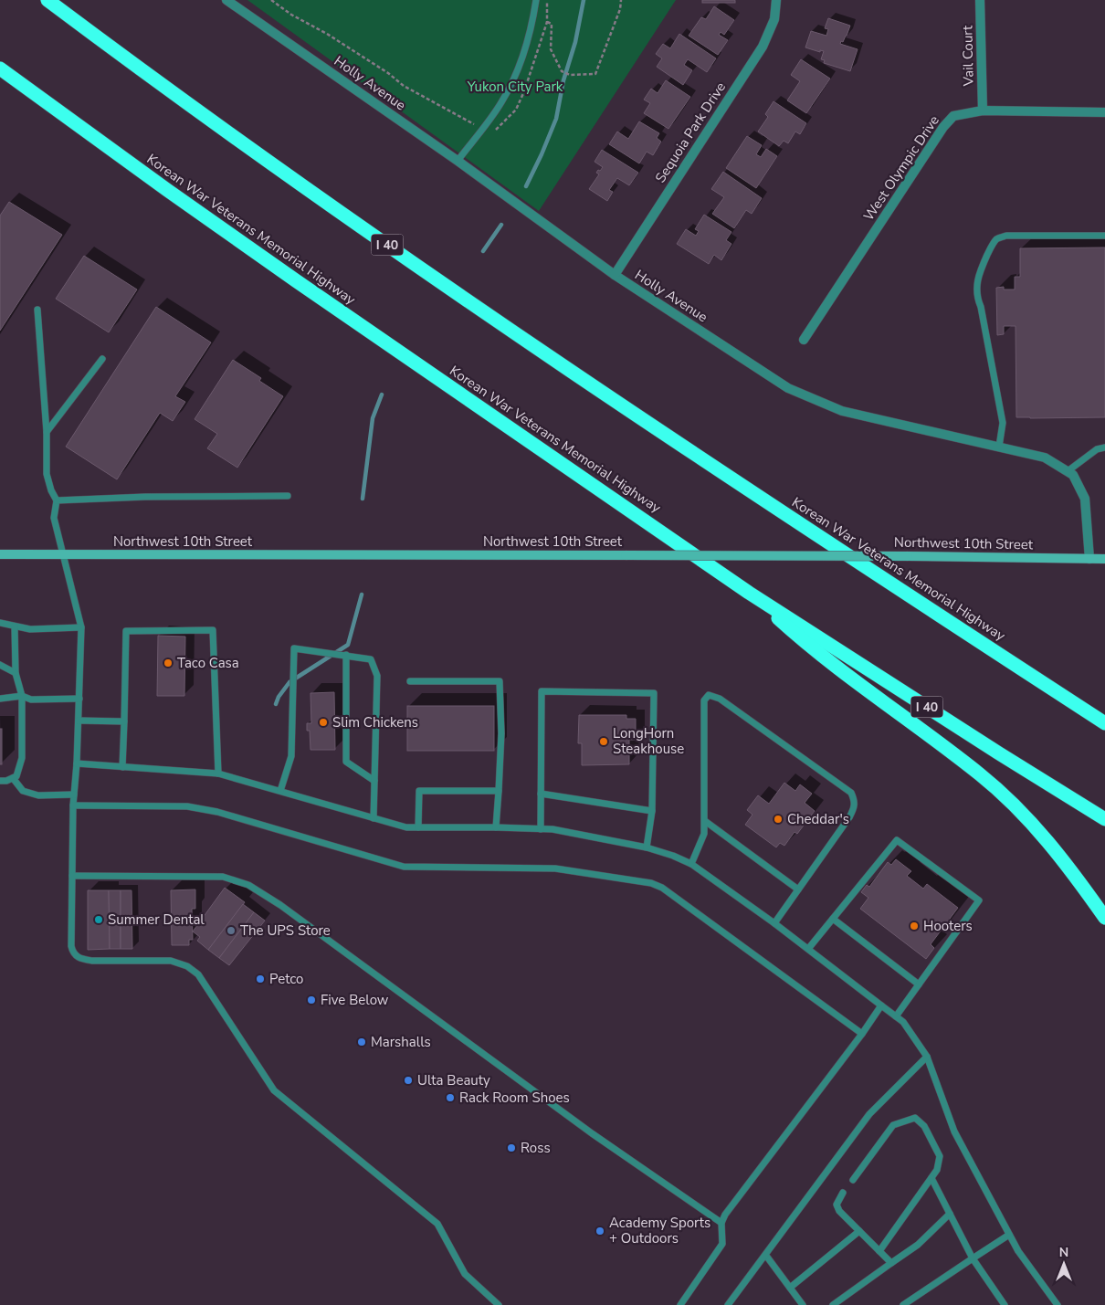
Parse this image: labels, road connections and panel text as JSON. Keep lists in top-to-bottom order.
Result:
{
  "streets": {
    "highway": ["Korean War Veterans Memorial Highway", "I 40"],
    "main road": ["Northwest 10th Street"],
    "street": [
      "Vail Court",
      "Holly Avenue",
      "Sequoia Park Drive",
      "West Olympic Drive"
    ]
  },
  "crossings": [
    ["Vail Court", "West Olympic Drive"],
    ["Holly Avenue", "Sequoia Park Drive"],
    ["Holly Avenue", "Northwest 10th Street"]
  ],
  "parks": ["Yukon City Park"],
  "places": [
    "Taco Casa",
    "Slim Chickens",
    "LongHorn Steakhouse",
    "Cheddar's",
    "Summer Dental",
    "Hooters",
    "The UPS Store",
    "Petco",
    "Five Below",
    "Marshalls",
    "Ulta Beauty",
    "Rack Room Shoes",
    "Ross",
    "Academy Sports + Outdoors"
  ],
  "north": "top"
}
